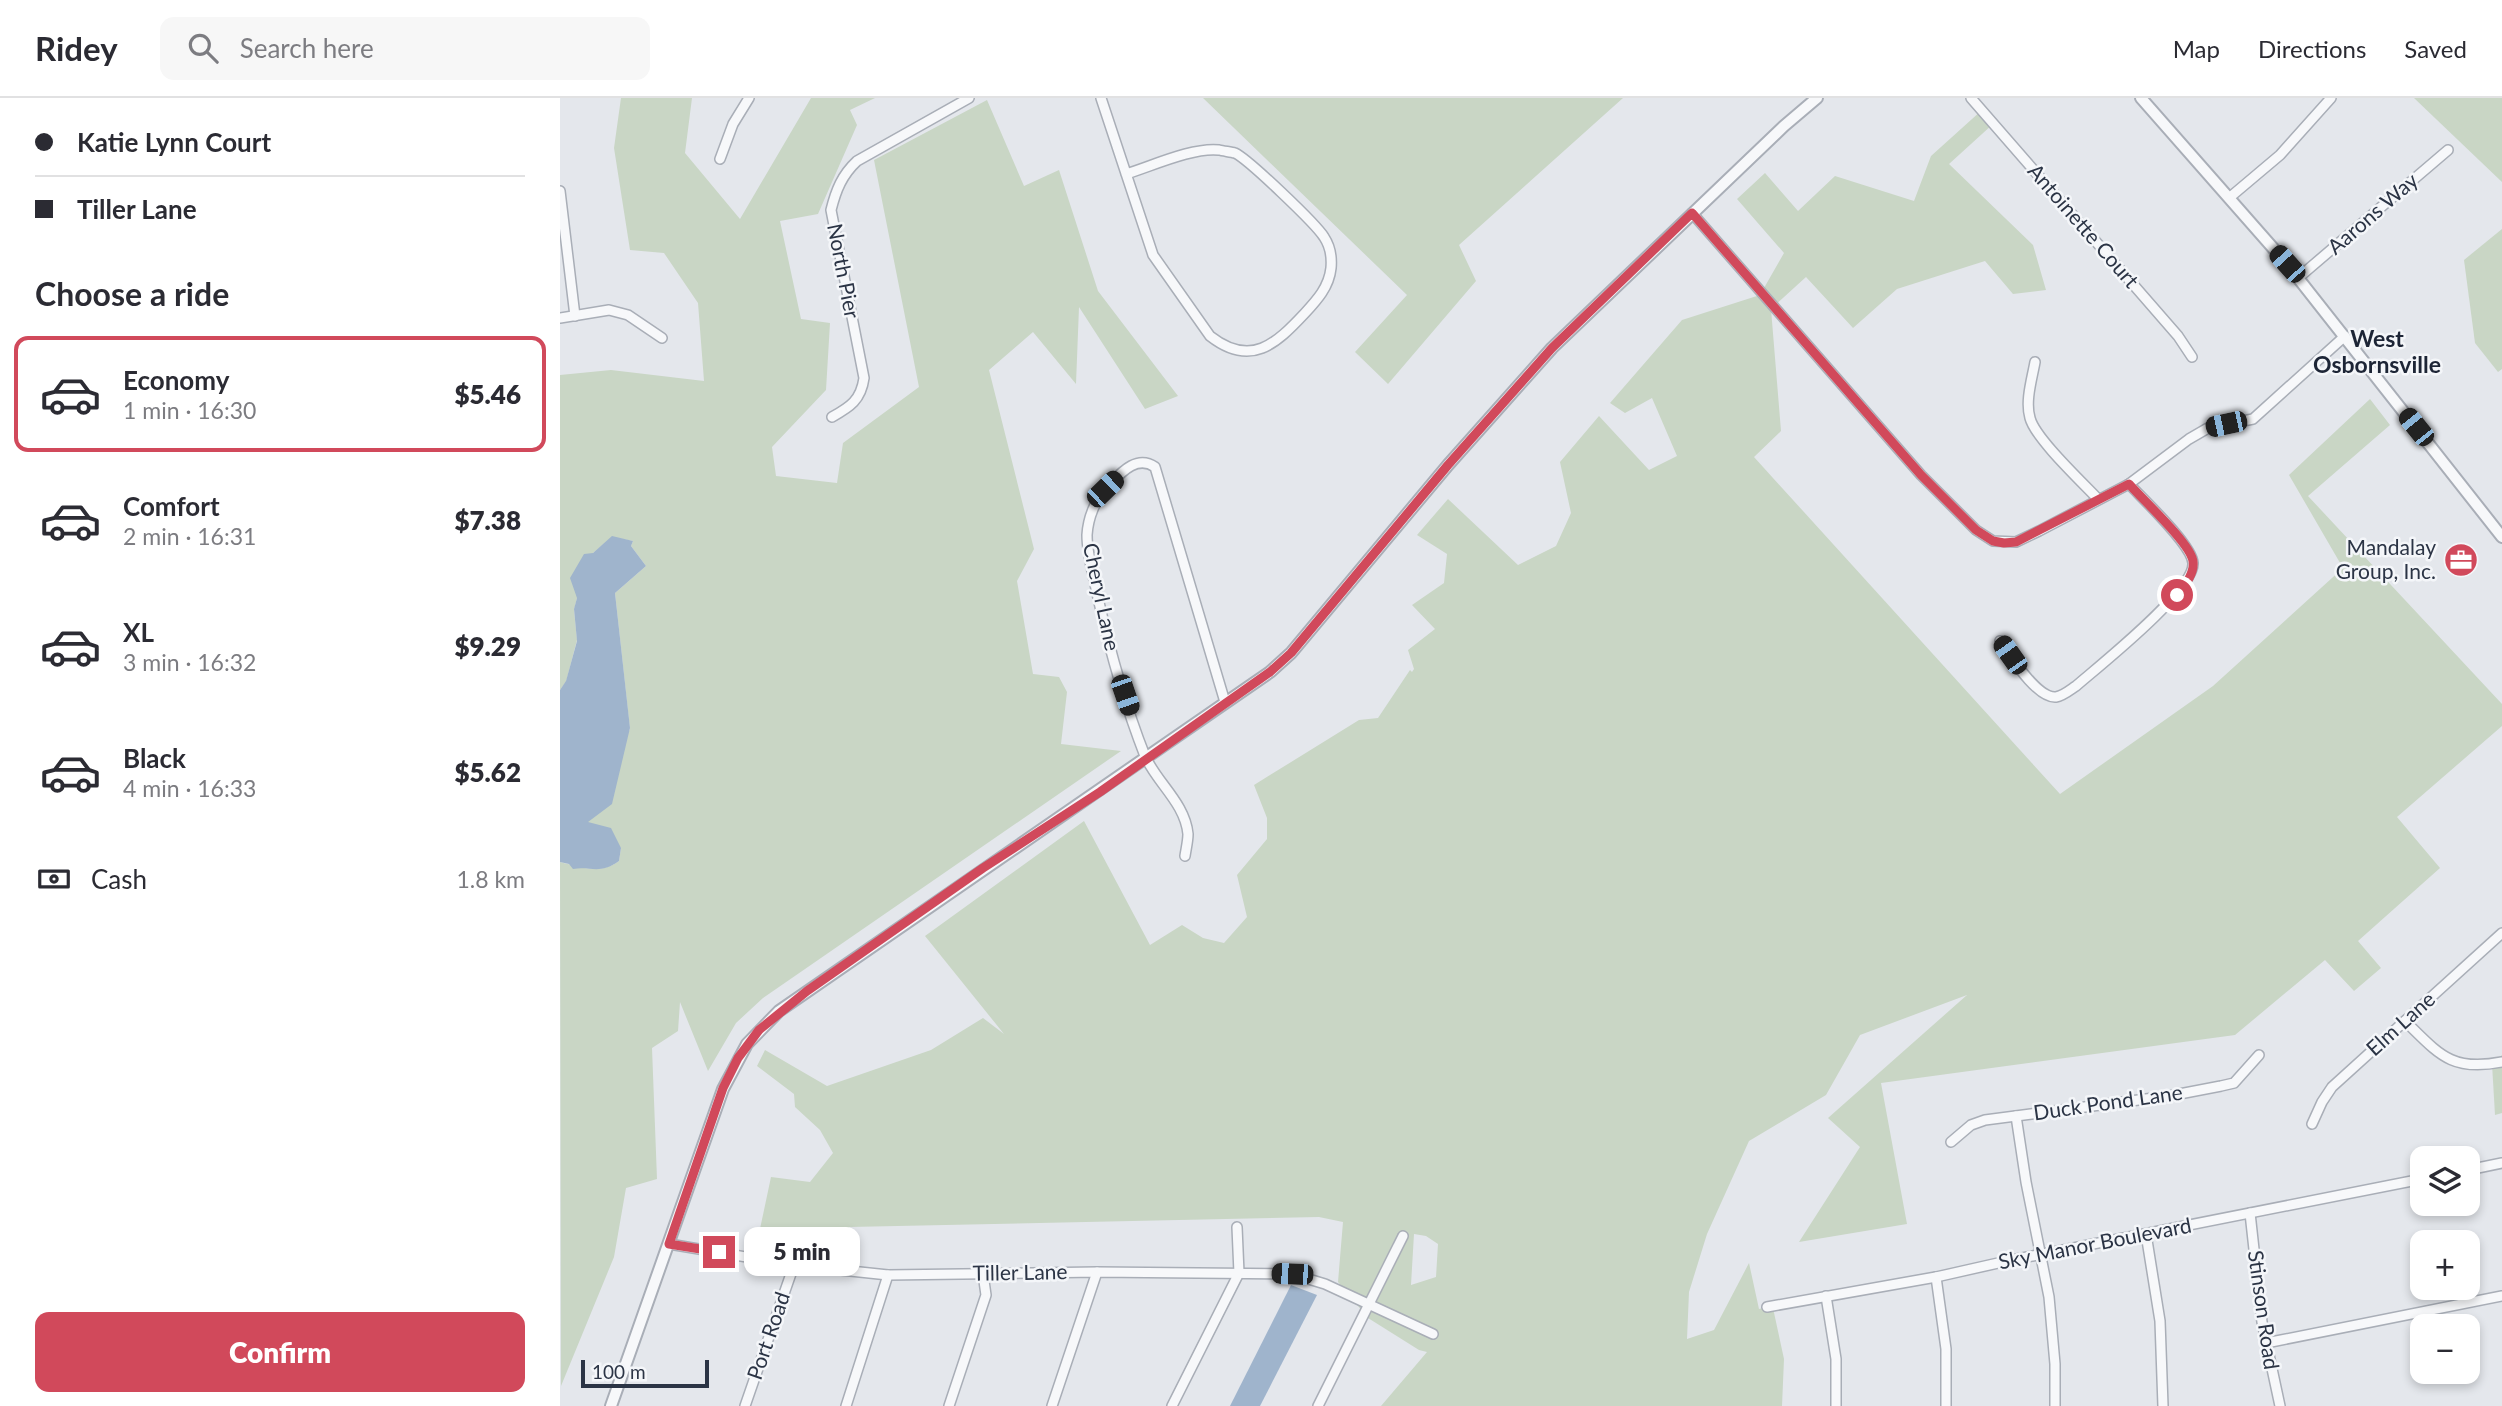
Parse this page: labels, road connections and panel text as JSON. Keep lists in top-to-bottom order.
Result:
{
  "streets": {
    "street": [
      "Aarons Way",
      "Antoinette Court",
      "North Pier",
      "Cheryl Lane",
      "Elm Lane",
      "Duck Pond Lane",
      "Sky Manor Boulevard",
      "Tiller Lane",
      "Stinson Road",
      "Port Road"
    ]
  },
  "crossings": [
    ["Sky Manor Boulevard", "Stinson Road"],
    ["Tiller Lane", "Port Road"]
  ],
  "districts": ["West Osbornsville"],
  "places": {
    "office": ["Mandalay Group, Inc."]
  },
  "scale_bar": "100 m",
  "page": {
    "header": "Ridey",
    "search": "Search here",
    "nav": ["Map", "Directions", "Saved"],
    "banner": ["Katie Lynn Court", "Tiller Lane"],
    "heading": "Choose a ride",
    "list": [
      {
        "name": "Economy",
        "note": "1 min · 16:30",
        "value": "$5.46"
      },
      {
        "name": "Comfort",
        "note": "2 min · 16:31",
        "value": "$7.38"
      },
      {
        "name": "XL",
        "note": "3 min · 16:32",
        "value": "$9.29"
      },
      {
        "name": "Black",
        "note": "4 min · 16:33",
        "value": "$5.62"
      }
    ],
    "pay": ["Cash", "1.8 km"],
    "map_buttons": ["+", "−"],
    "bubble": "5 min",
    "buttons": "Confirm",
    "scale": "100 m"
  }
}
